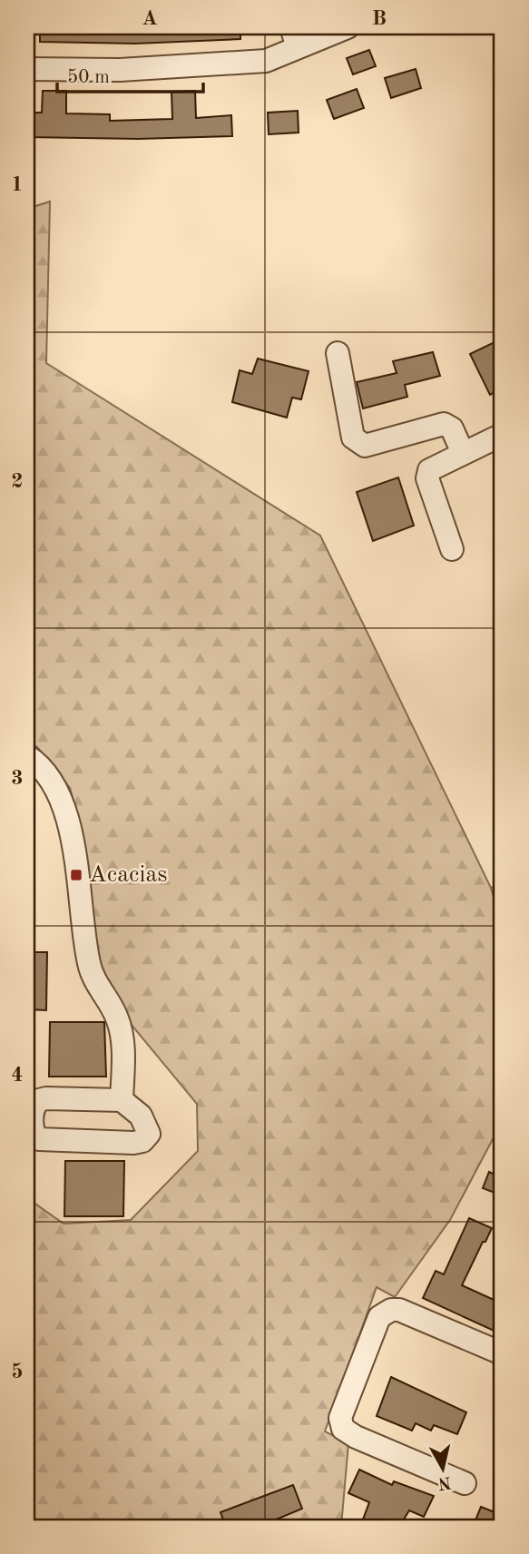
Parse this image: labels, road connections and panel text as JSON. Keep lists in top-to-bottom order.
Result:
{
  "places": {
    "transit": ["Acacias"]
  },
  "scale_bar": "50 m",
  "north": "bottom",
  "grid": {
    "columns": ["A", "B"],
    "rows": [
      "1",
      "2",
      "3",
      "4",
      "5"
    ]
  }
}
